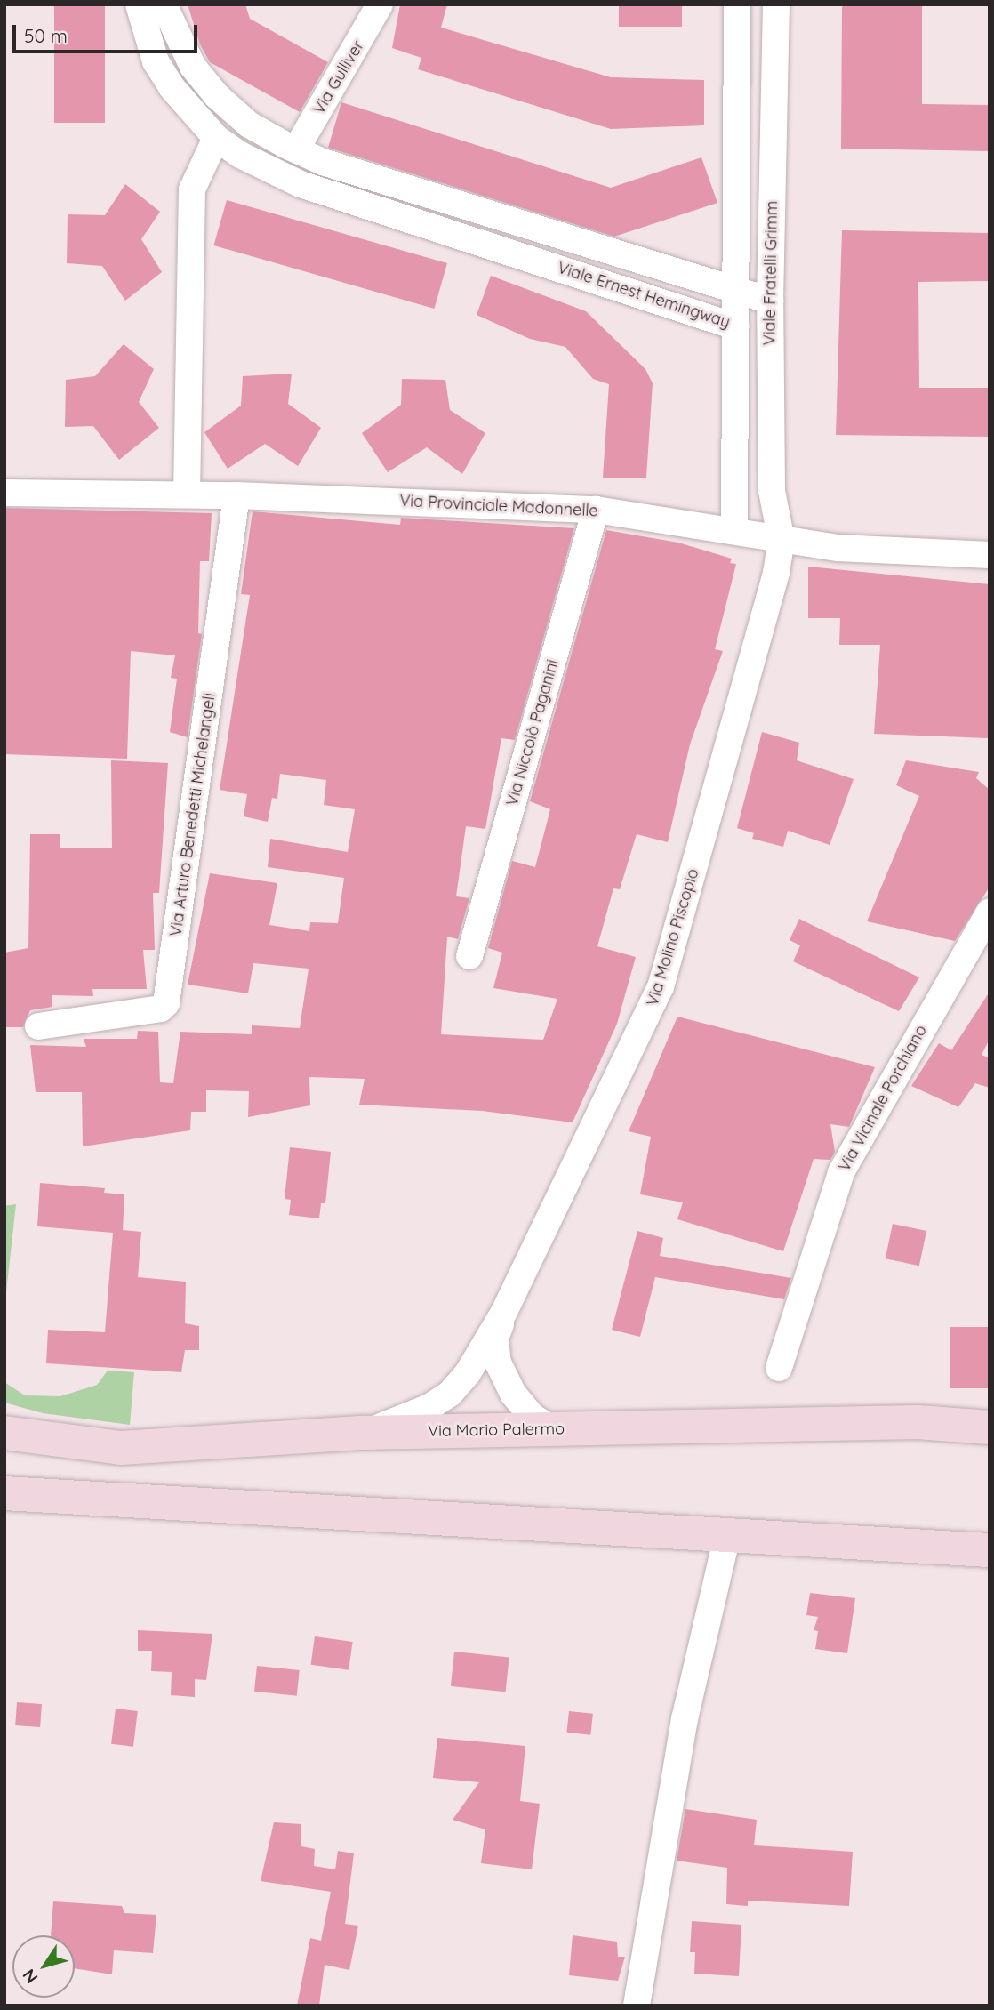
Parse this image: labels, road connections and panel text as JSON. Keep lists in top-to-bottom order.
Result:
{
  "streets": {
    "street": [
      "Via Gulliver",
      "Viale Fratelli Grimm",
      "Viale Ernest Hemingway",
      "Via Provinciale Madonnelle",
      "Via Niccolò Paganini",
      "Via Arturo Benedetti Michelangeli",
      "Via Molino Piscopio",
      "Via Vicinale Porchiano",
      "Via Mario Palermo"
    ]
  },
  "crossings": [
    ["Via Gulliver", "Viale Ernest Hemingway"],
    ["Viale Fratelli Grimm", "Viale Ernest Hemingway"],
    ["Viale Fratelli Grimm", "Via Provinciale Madonnelle"],
    ["Viale Fratelli Grimm", "Via Molino Piscopio"],
    ["Via Provinciale Madonnelle", "Via Niccolò Paganini"],
    ["Via Provinciale Madonnelle", "Via Arturo Benedetti Michelangeli"],
    ["Via Provinciale Madonnelle", "Via Molino Piscopio"],
    ["Via Molino Piscopio", "Via Mario Palermo"]
  ],
  "scale_bar": "50 m",
  "north": "bottom left"
}
